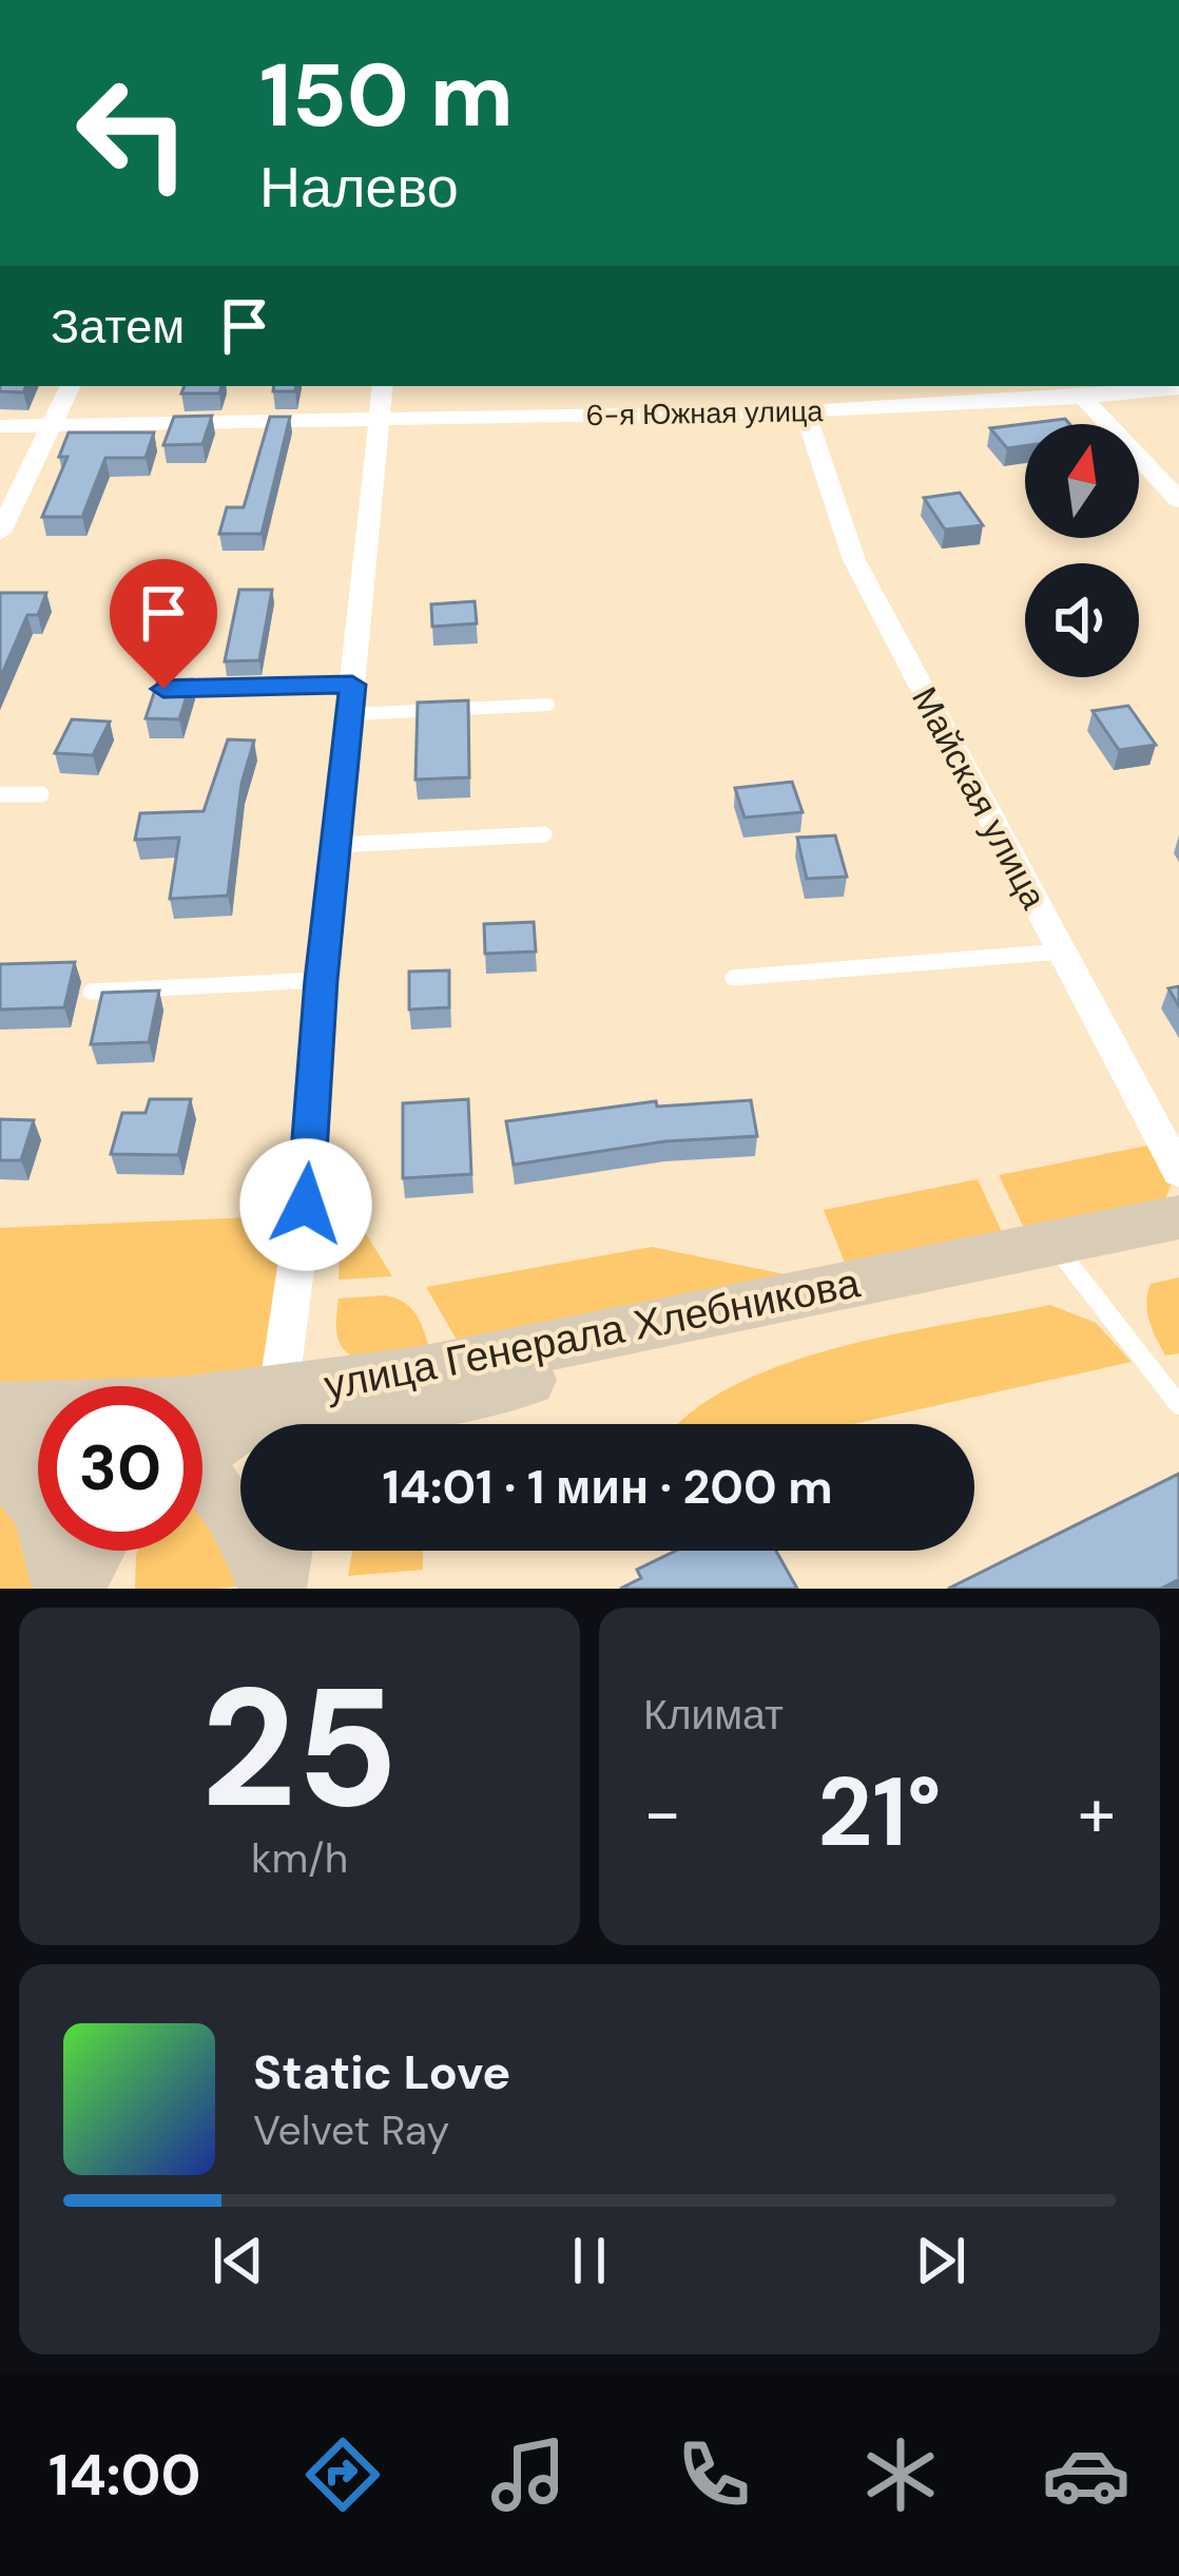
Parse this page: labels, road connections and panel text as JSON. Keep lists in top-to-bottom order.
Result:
{
  "streets": {
    "street": ["6-я Южная улица", "Майская улица", "улица Генерала Хлебникова"]
  },
  "crossings": [
    ["6-я Южная улица", "Майская улица"]
  ],
  "north": "top",
  "page": {
    "turn": ["150 m", "Налево"],
    "then": "Затем",
    "limit": "30",
    "trip": "14:01 · 1 мин · 200 m",
    "tile": [
      ["25", "km/h"],
      "Климат"
    ],
    "heat": ["−", "21°", "+"],
    "song": ["Static Love", "Velvet Ray"],
    "tabs": "14:00"
  }
}
